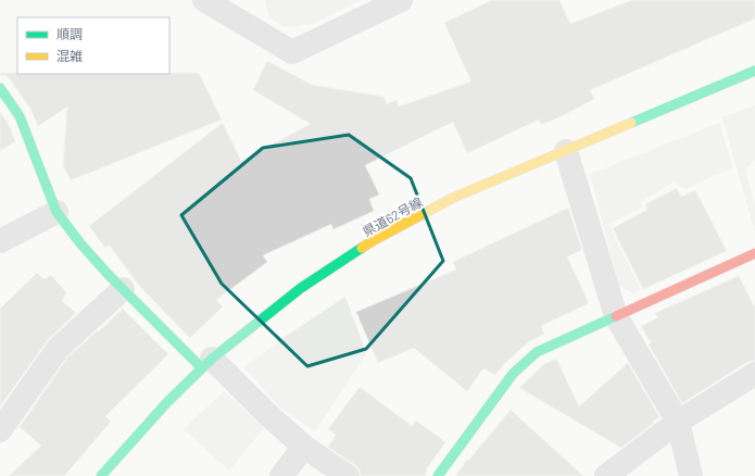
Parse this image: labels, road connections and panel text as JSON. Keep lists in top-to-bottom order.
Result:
{
  "streets": {
    "main road": ["県道62号線"]
  },
  "legend": ["順調", "混雑"]
}
